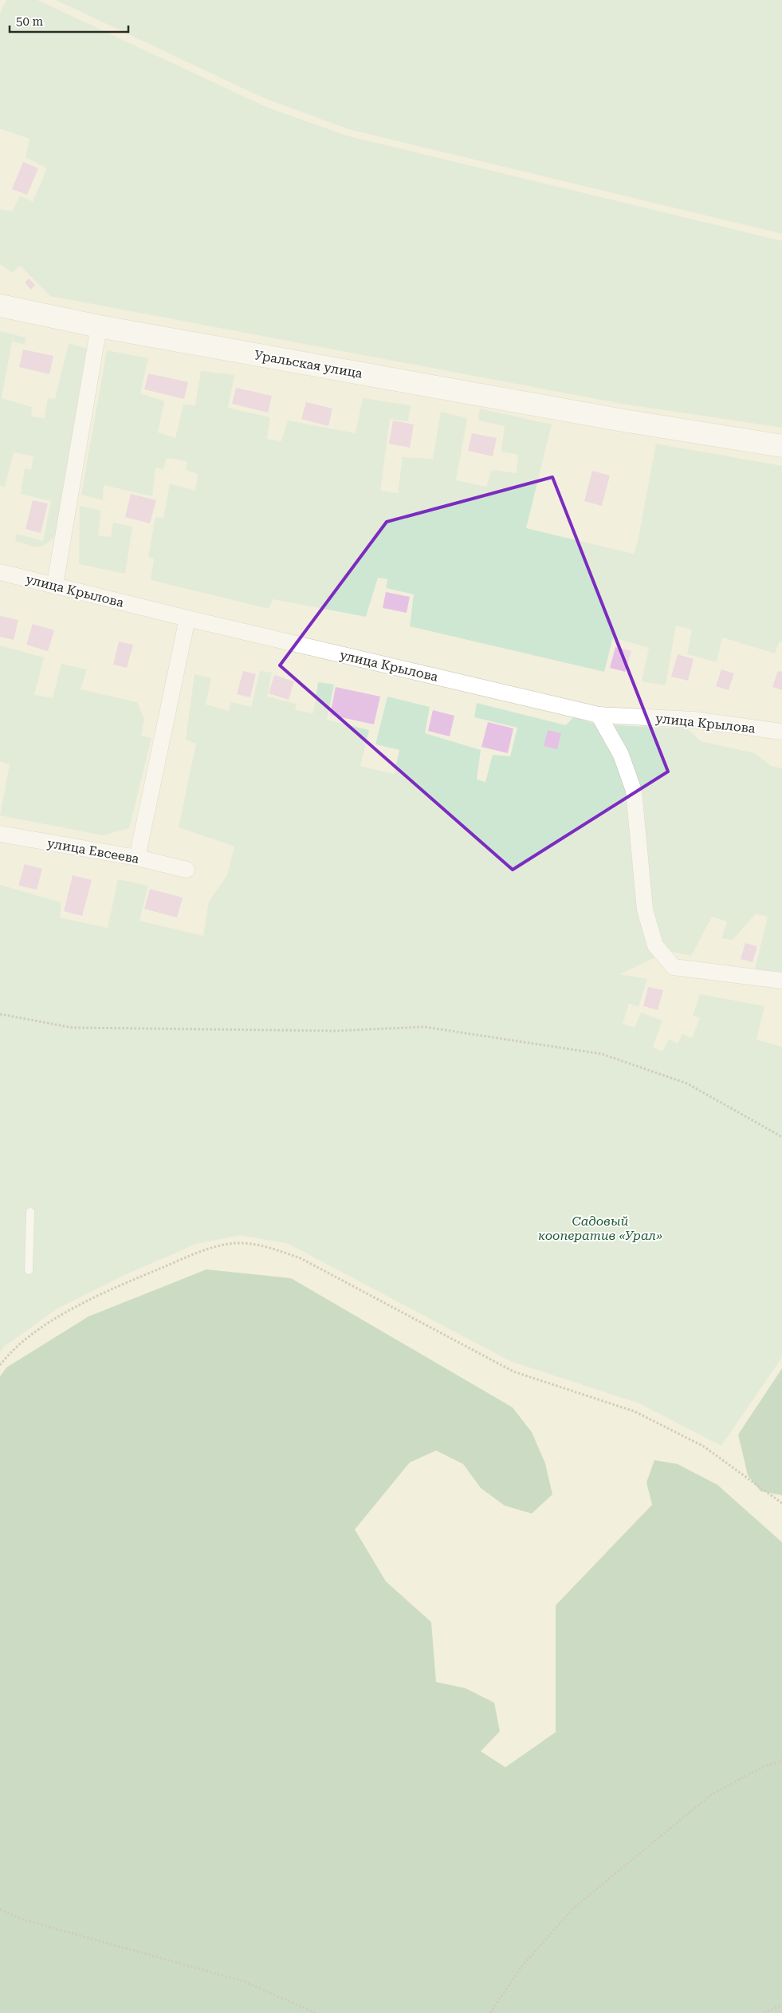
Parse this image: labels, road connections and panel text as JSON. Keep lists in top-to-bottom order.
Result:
{
  "streets": {
    "main road": ["Уральская улица"],
    "street": ["улица Крылова", "улица Евсеева"]
  },
  "parks": ["Садовый кооператив «Урал»"],
  "scale_bar": "50 m"
}
